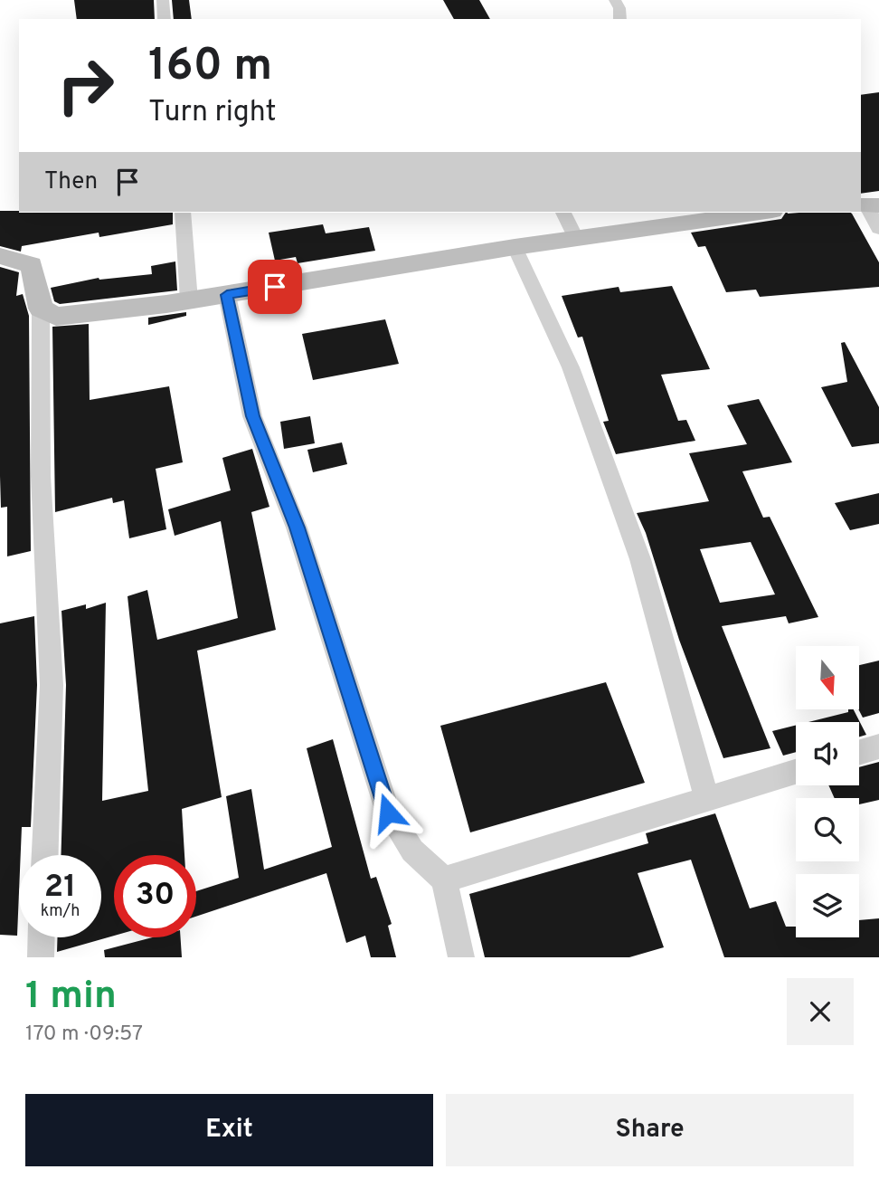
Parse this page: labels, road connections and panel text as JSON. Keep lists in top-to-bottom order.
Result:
{
  "north": "bottom",
  "page": {
    "turn": ["160 m", "Turn right"],
    "then": "Then",
    "speed": "21 km/h",
    "limit": "30",
    "heading": ["1 min", "170 m · 09:57"],
    "buttons": ["Exit", "Share"]
  }
}
